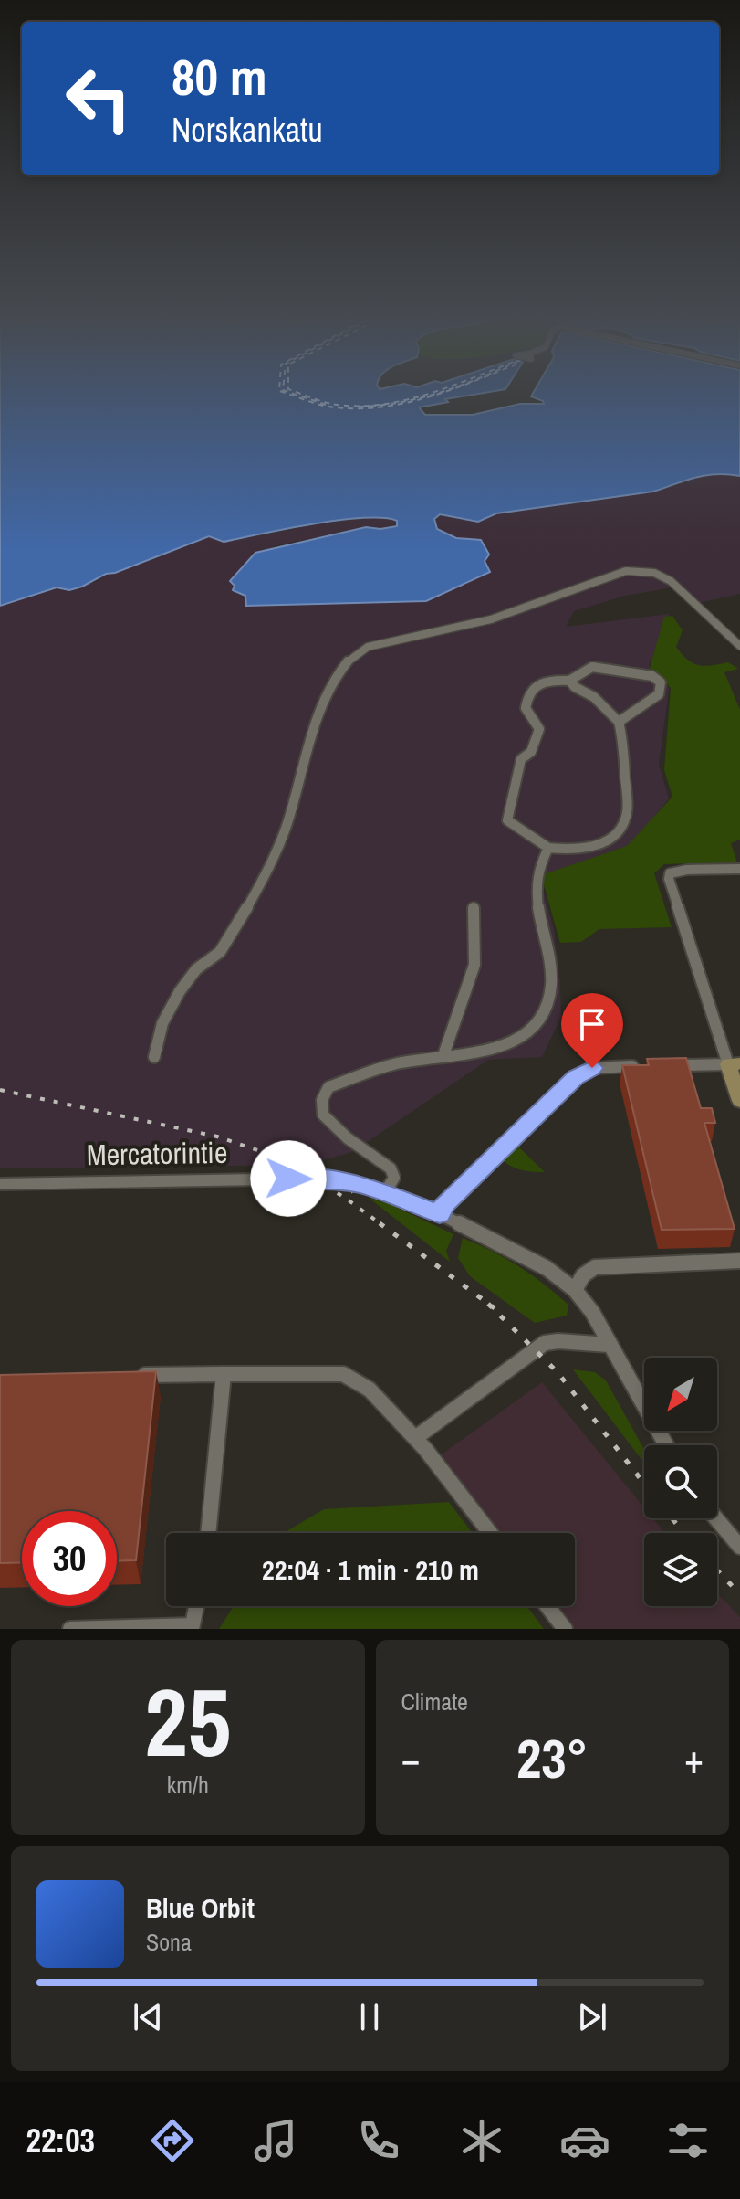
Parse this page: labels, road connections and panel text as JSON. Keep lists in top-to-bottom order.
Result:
{
  "streets": {
    "street": ["Mercatorintie"]
  },
  "north": "bottom left",
  "page": {
    "turn": ["80 m", "Norskankatu"],
    "limit": "30",
    "trip": "22:04 · 1 min · 210 m",
    "tile": [
      ["25", "km/h"],
      "Climate"
    ],
    "heat": ["−", "23°", "+"],
    "song": ["Blue Orbit", "Sona"],
    "tabs": "22:03"
  }
}
